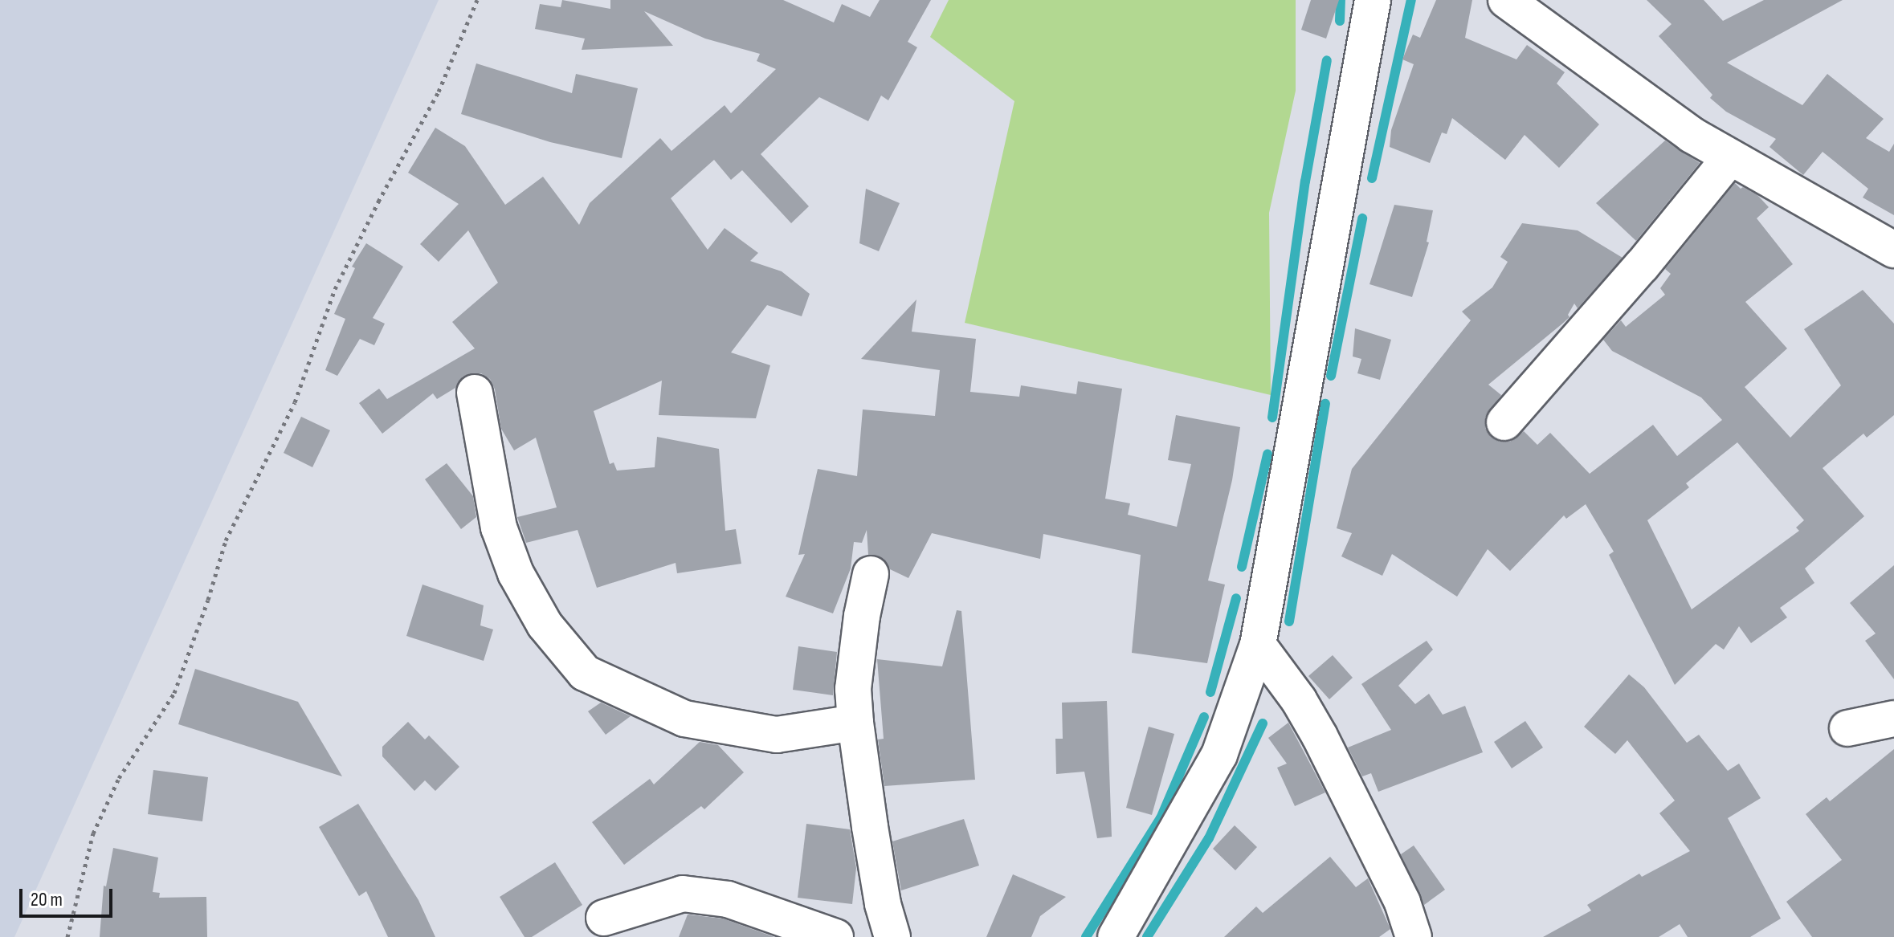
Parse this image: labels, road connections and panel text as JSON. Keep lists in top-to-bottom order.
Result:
{
  "scale_bar": "20 m"
}
